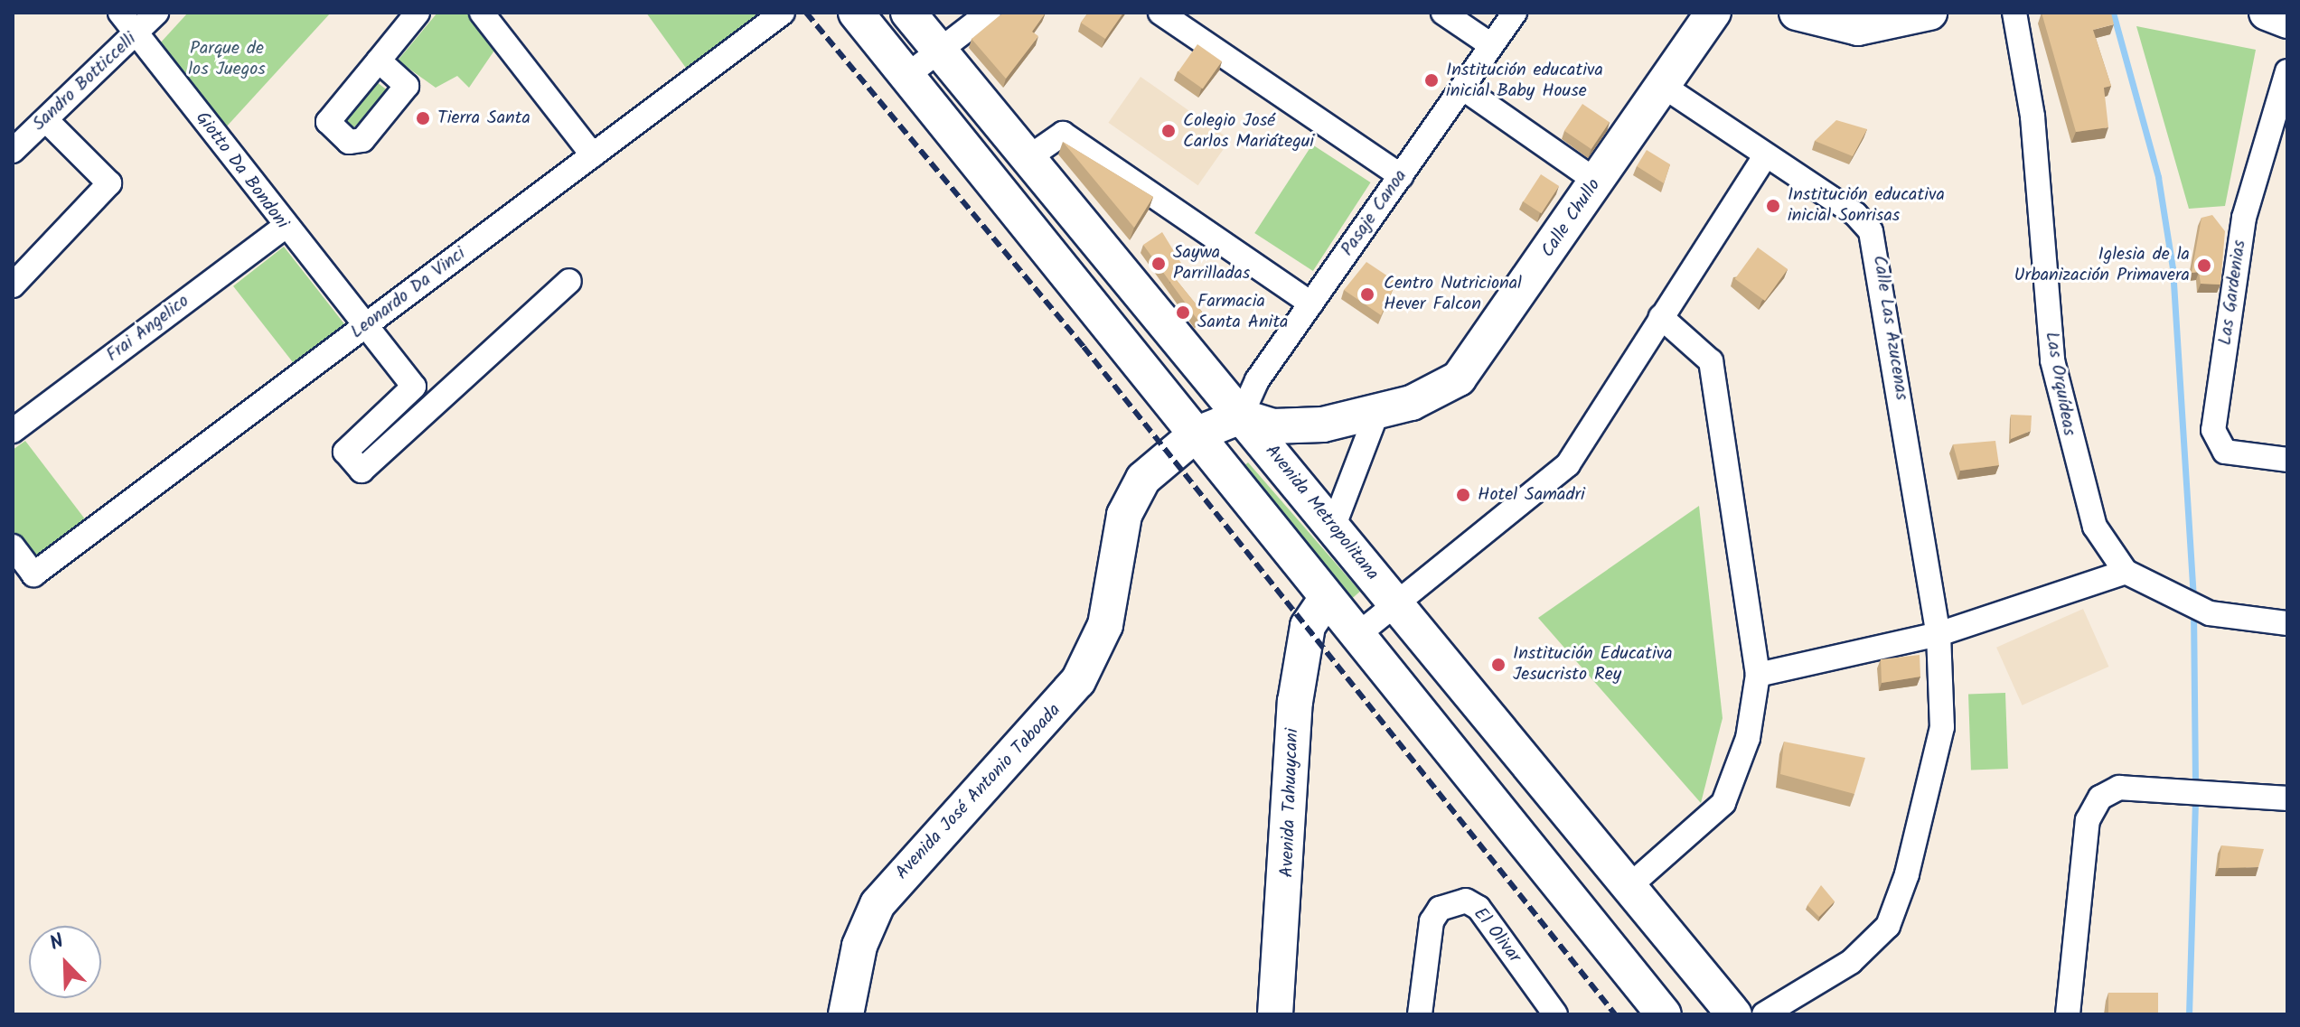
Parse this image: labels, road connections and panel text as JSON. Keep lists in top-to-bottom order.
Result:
{
  "streets": {
    "main road": [
      "Calle Chullo",
      "Avenida Metropolitana",
      "Avenida José Antonio Taboada",
      "Avenida Tahuaycani"
    ],
    "street": [
      "Sandro Botticcelli",
      "Giotto Da Bondoni",
      "Pasaje Canoa",
      "Las Gardenias",
      "Leonardo Da Vinci",
      "Calle Las Azucenas",
      "Frai Angelico",
      "Las Orquídeas",
      "El Olivar"
    ]
  },
  "crossings": [
    ["Sandro Botticcelli", "Giotto Da Bondoni"],
    ["Giotto Da Bondoni", "Leonardo Da Vinci"],
    ["Giotto Da Bondoni", "Frai Angelico"],
    ["Pasaje Canoa", "Calle Chullo"],
    ["Pasaje Canoa", "Avenida Metropolitana"],
    ["Pasaje Canoa", "Avenida José Antonio Taboada"],
    ["Calle Chullo", "Calle Las Azucenas"],
    ["Calle Chullo", "Avenida Metropolitana"],
    ["Calle Chullo", "Avenida José Antonio Taboada"],
    ["Avenida Metropolitana", "Avenida José Antonio Taboada"]
  ],
  "parks": ["Parque de los Juegos"],
  "places": [
    "Institución educativa inicial Baby House",
    "Tierra Santa",
    "Colegio José Carlos Mariátegui",
    "Institución educativa inicial Sonrisas",
    "Saywa Parrilladas",
    "Iglesia de la Urbanización Primavera",
    "Centro Nutricional Hever Falcon",
    "Farmacia Santa Anita",
    "Hotel Samadri",
    "Institución Educativa Jesucristo Rey"
  ],
  "north": "top left"
}
